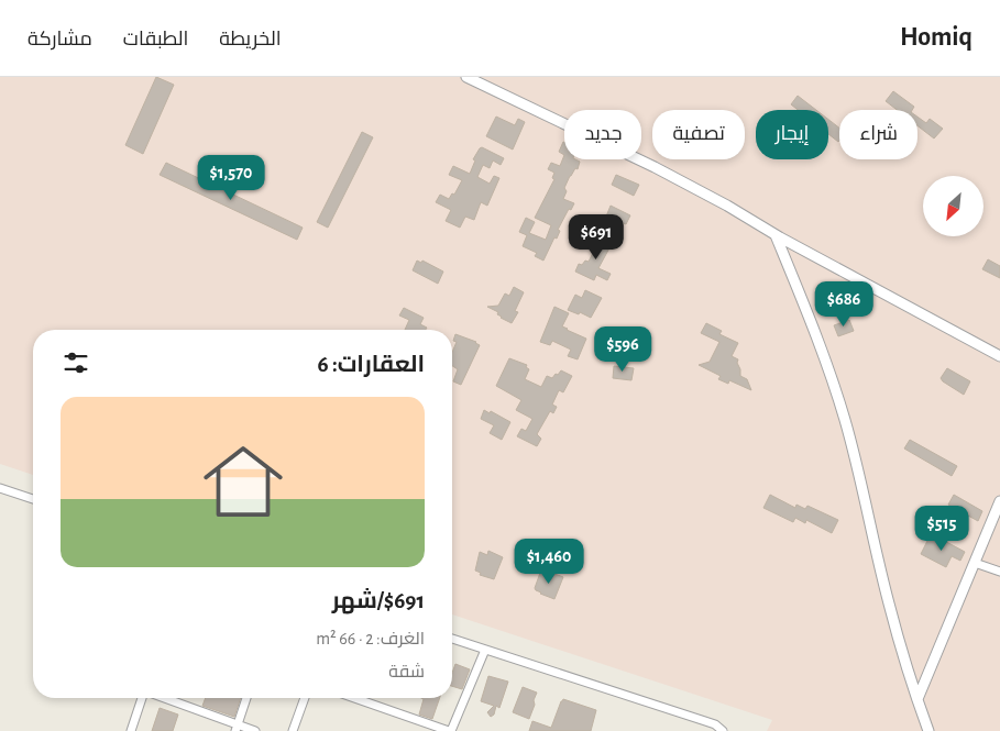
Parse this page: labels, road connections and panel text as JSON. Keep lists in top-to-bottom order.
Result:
{
  "north": "bottom left",
  "page": {
    "header": "Homiq",
    "nav": ["الخريطة", "الطبقات", "مشاركة"],
    "chip": [
      "شراء",
      "إيجار",
      "تصفية",
      "جديد"
    ],
    "price": [
      "$1,570",
      "$691",
      "$686",
      "$596",
      "$515",
      "$1,460"
    ],
    "heading": "العقارات: 6",
    "list": [
      {
        "name": "$691/شهر",
        "note": "الغرف: 2 · 66 m² · شقة"
      }
    ]
  }
}
